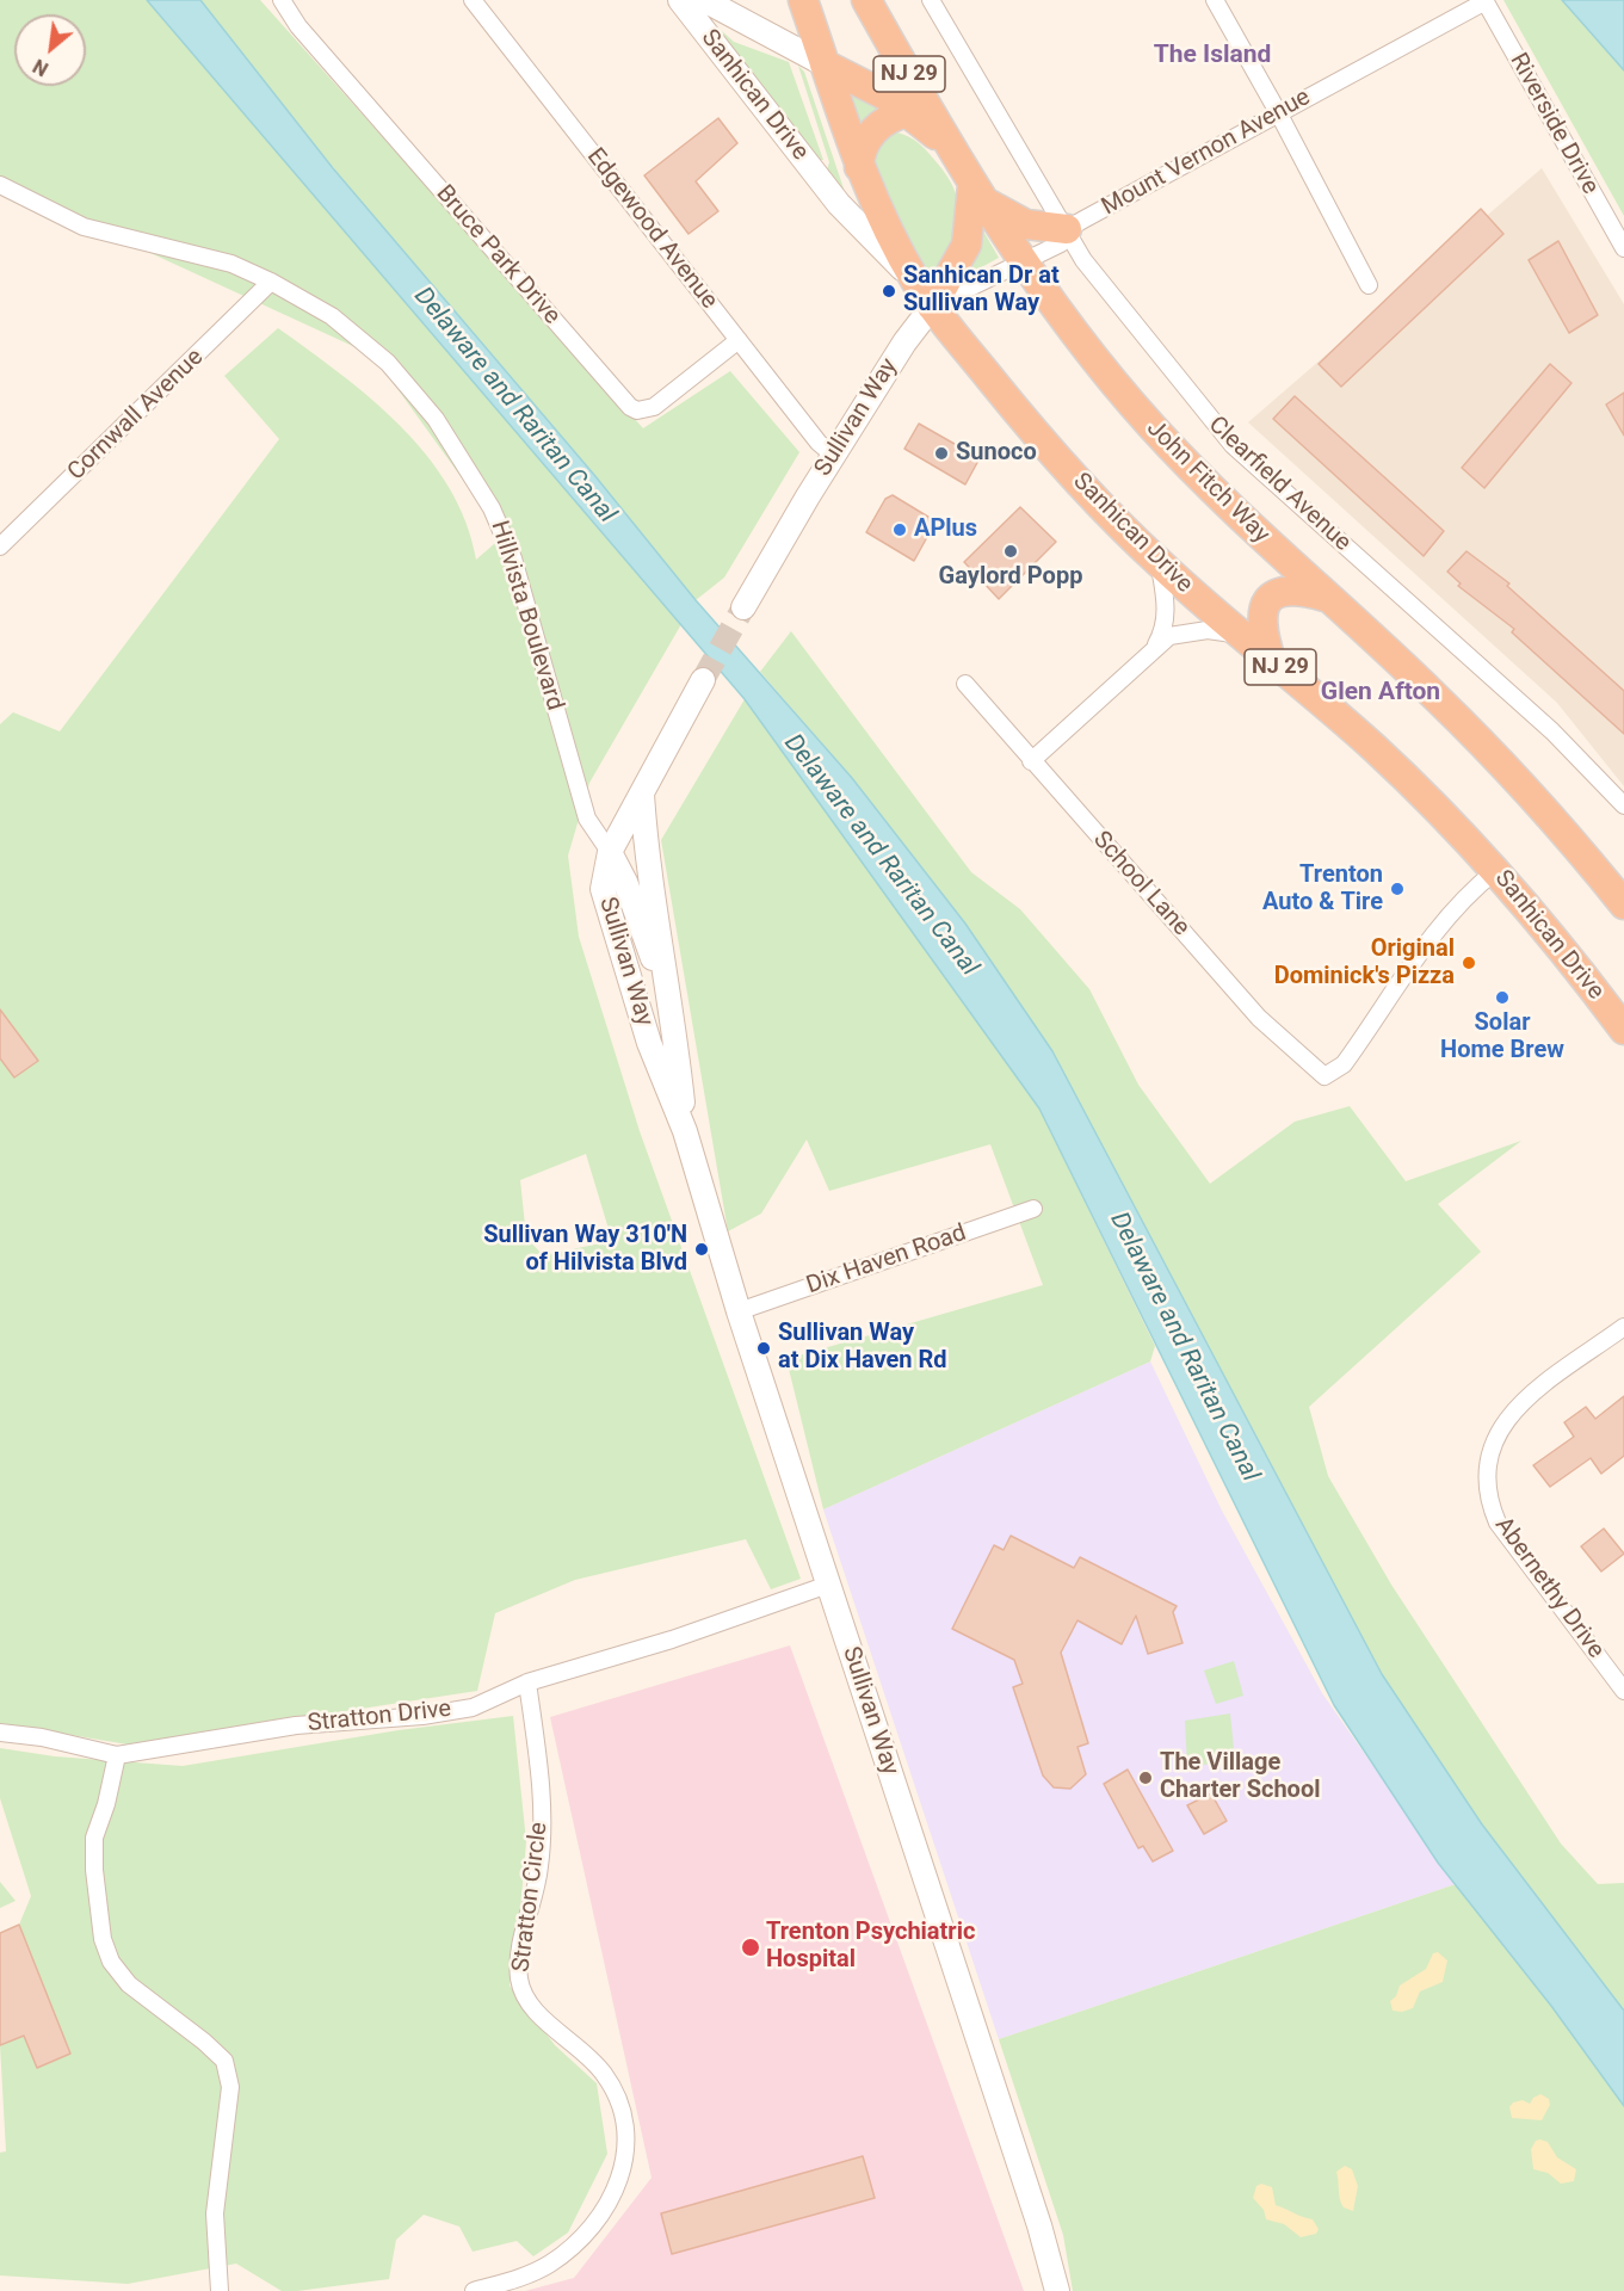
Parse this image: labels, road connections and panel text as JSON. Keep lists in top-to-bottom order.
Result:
{
  "streets": {
    "highway": ["NJ 29", "Sanhican Drive", "John Fitch Way"],
    "main road": ["Sullivan Way"],
    "street": [
      "Riverside Drive",
      "Mount Vernon Avenue",
      "Edgewood Avenue",
      "Bruce Park Drive",
      "Cornwall Avenue",
      "Clearfield Avenue",
      "Hillvista Boulevard",
      "School Lane",
      "Dix Haven Road",
      "Abernethy Drive",
      "Stratton Drive",
      "Stratton Circle"
    ]
  },
  "crossings": [
    ["NJ 29", "Sanhican Drive"],
    ["NJ 29", "Mount Vernon Avenue"],
    ["NJ 29", "Sullivan Way"],
    ["Sanhican Drive", "Mount Vernon Avenue"],
    ["Sanhican Drive", "Sullivan Way"],
    ["Sanhican Drive", "School Lane"],
    ["Riverside Drive", "Mount Vernon Avenue"],
    ["Mount Vernon Avenue", "Sullivan Way"],
    ["Mount Vernon Avenue", "John Fitch Way"],
    ["Mount Vernon Avenue", "Clearfield Avenue"],
    ["Edgewood Avenue", "Bruce Park Drive"],
    ["Edgewood Avenue", "Sullivan Way"],
    ["Cornwall Avenue", "Hillvista Boulevard"],
    ["Sullivan Way", "Hillvista Boulevard"],
    ["Sullivan Way", "Dix Haven Road"],
    ["Sullivan Way", "Stratton Drive"],
    ["Stratton Drive", "Stratton Circle"]
  ],
  "districts": ["The Island", "Glen Afton"],
  "water": ["Delaware and Raritan Canal"],
  "places": [
    "Sanhican Dr at Sullivan Way",
    "Sunoco",
    "APlus",
    "Gaylord Popp",
    "Trenton Auto & Tire",
    "Original Dominick's Pizza",
    "Solar Home Brew",
    "Sullivan Way 310'N of Hilvista Blvd",
    "Sullivan Way at Dix Haven Rd",
    "The Village Charter School",
    "Trenton Psychiatric Hospital"
  ],
  "north": "bottom left"
}
